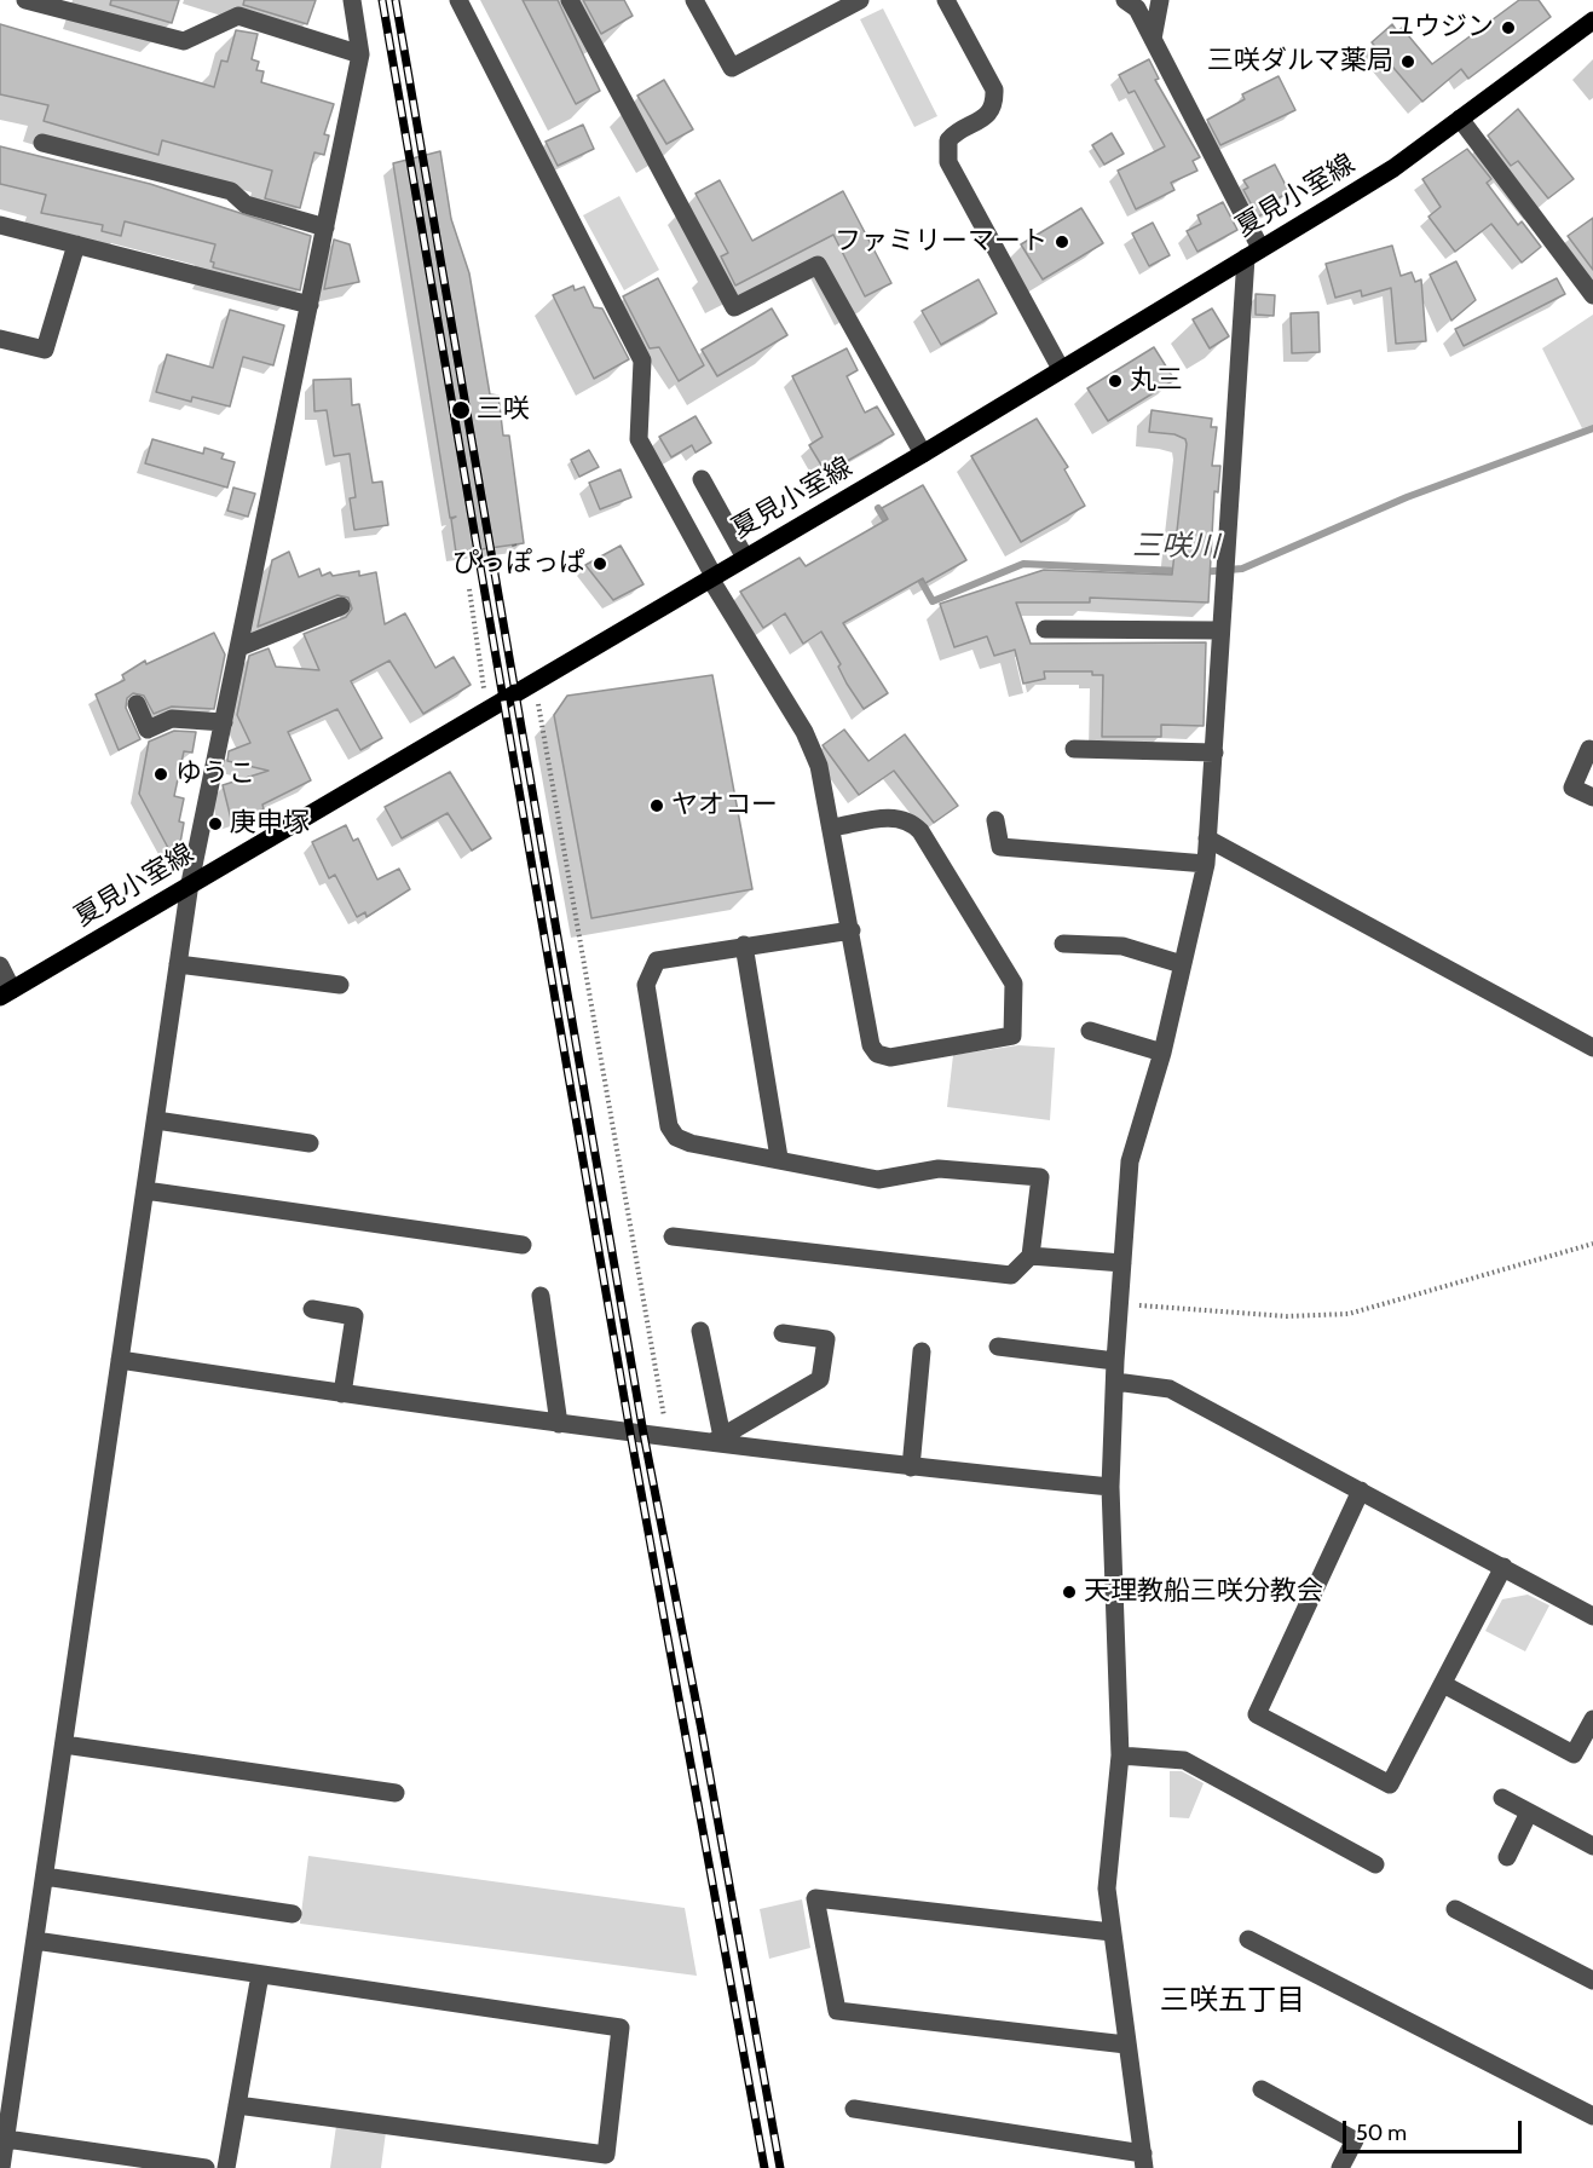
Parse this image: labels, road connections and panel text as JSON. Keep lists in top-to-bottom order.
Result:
{
  "streets": {
    "main road": ["夏見小室線"]
  },
  "districts": ["三咲五丁目"],
  "water": ["三咲川"],
  "places": [
    "ユウジン",
    "三咲ダルマ薬局",
    "ファミリーマート",
    "丸三",
    "三咲",
    "ぴっぽっぱ",
    "ゆうこ",
    "ヤオコー",
    "庚申塚",
    "天理教船三咲分教会"
  ],
  "scale_bar": "50 m"
}
